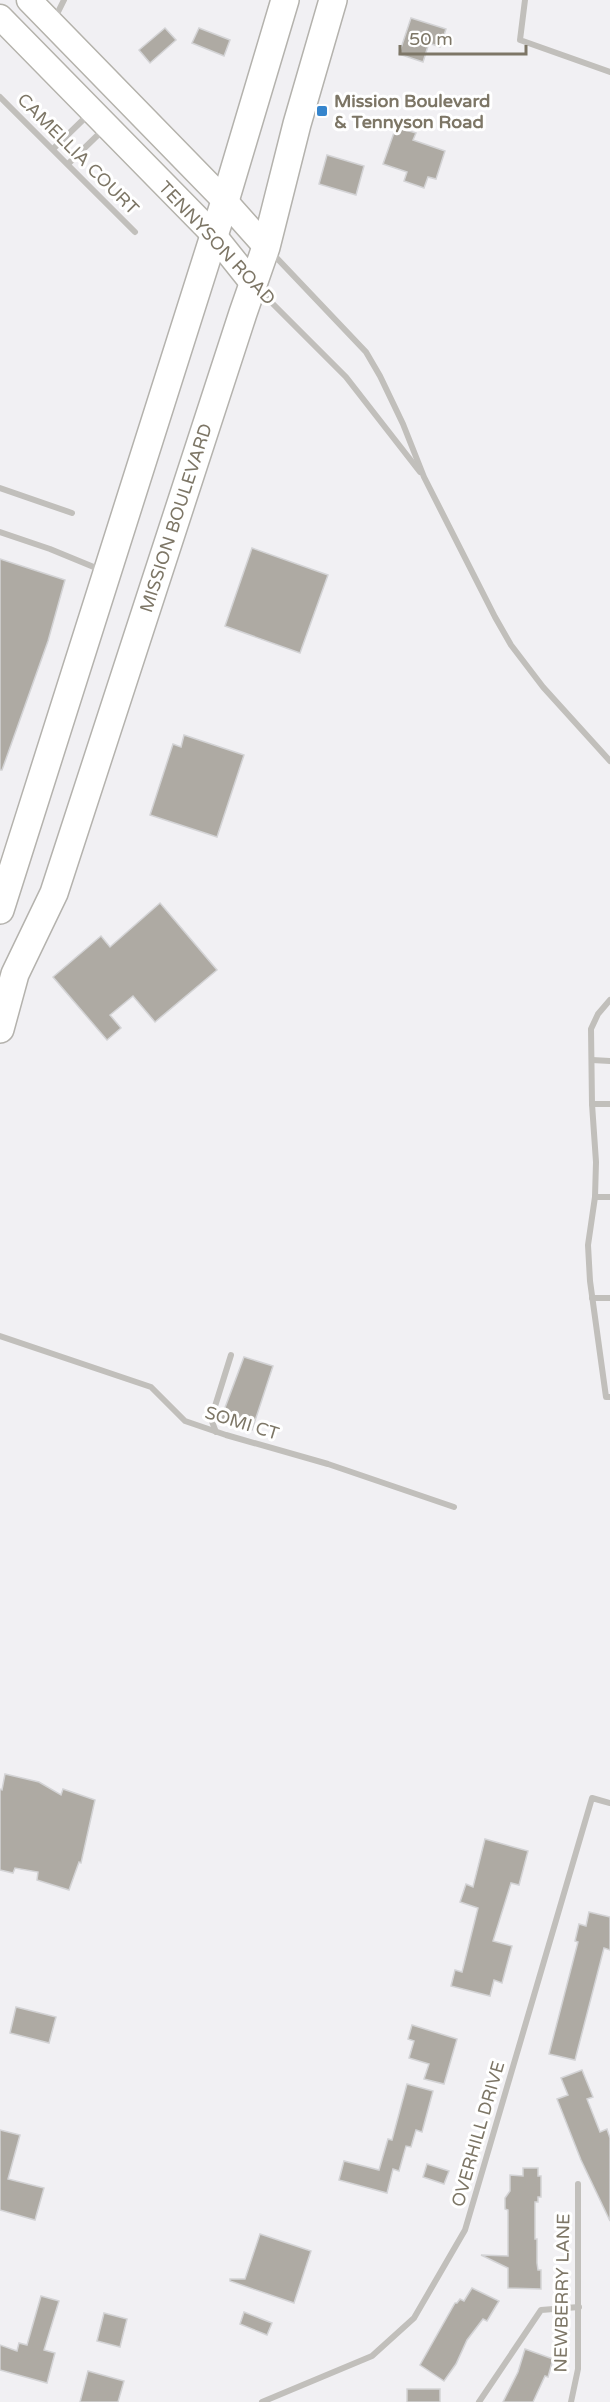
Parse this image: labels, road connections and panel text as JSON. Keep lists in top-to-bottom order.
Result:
{
  "streets": {
    "main road": ["TENNYSON ROAD", "MISSION BOULEVARD"],
    "street": [
      "CAMELLIA COURT",
      "SOMI CT",
      "OVERHILL DRIVE",
      "NEWBERRY LANE"
    ]
  },
  "crossings": [
    ["TENNYSON ROAD", "MISSION BOULEVARD"]
  ],
  "places": {
    "transit": ["Mission Boulevard & Tennyson Road"]
  },
  "scale_bar": "50 m"
}
